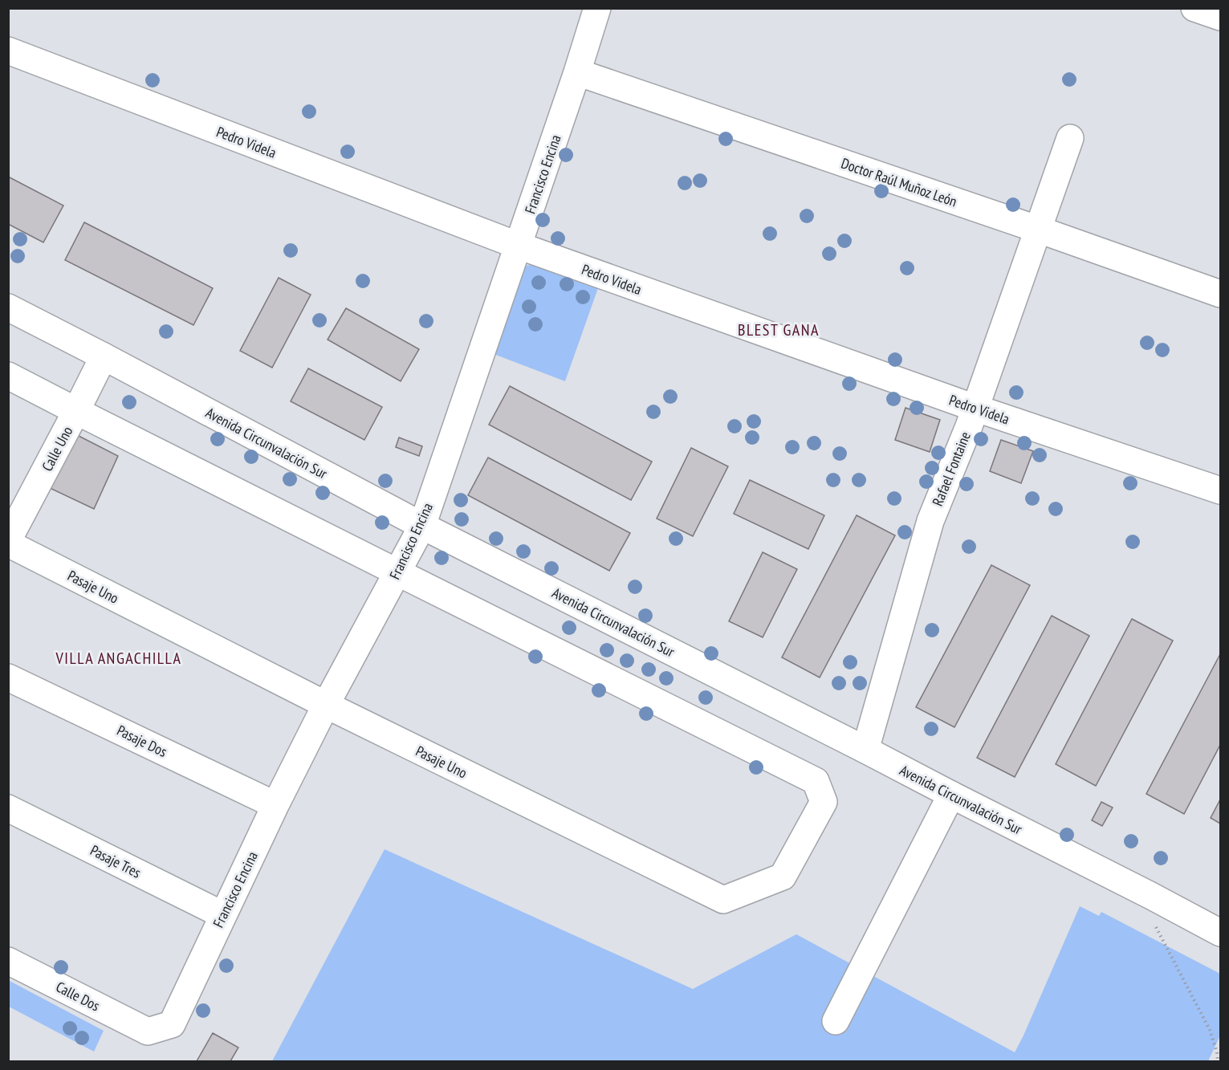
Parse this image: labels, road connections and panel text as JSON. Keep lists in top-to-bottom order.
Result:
{
  "streets": {
    "street": [
      "Pedro Videla",
      "Francisco Encina",
      "Doctor Raúl Muñoz León",
      "Avenida Circunvalación Sur",
      "Calle Uno",
      "Rafael Fontaine",
      "Pasaje Uno",
      "Pasaje Dos",
      "Pasaje Tres",
      "Calle Dos"
    ]
  },
  "crossings": [
    ["Pedro Videla", "Francisco Encina"],
    ["Pedro Videla", "Rafael Fontaine"],
    ["Francisco Encina", "Doctor Raúl Muñoz León"],
    ["Francisco Encina", "Avenida Circunvalación Sur"],
    ["Francisco Encina", "Pasaje Uno"],
    ["Francisco Encina", "Pasaje Dos"],
    ["Francisco Encina", "Pasaje Tres"],
    ["Francisco Encina", "Calle Dos"],
    ["Doctor Raúl Muñoz León", "Rafael Fontaine"],
    ["Avenida Circunvalación Sur", "Calle Uno"],
    ["Avenida Circunvalación Sur", "Rafael Fontaine"],
    ["Calle Uno", "Pasaje Uno"]
  ],
  "districts": ["BLEST GANA", "VILLA ANGACHILLA"]
}
